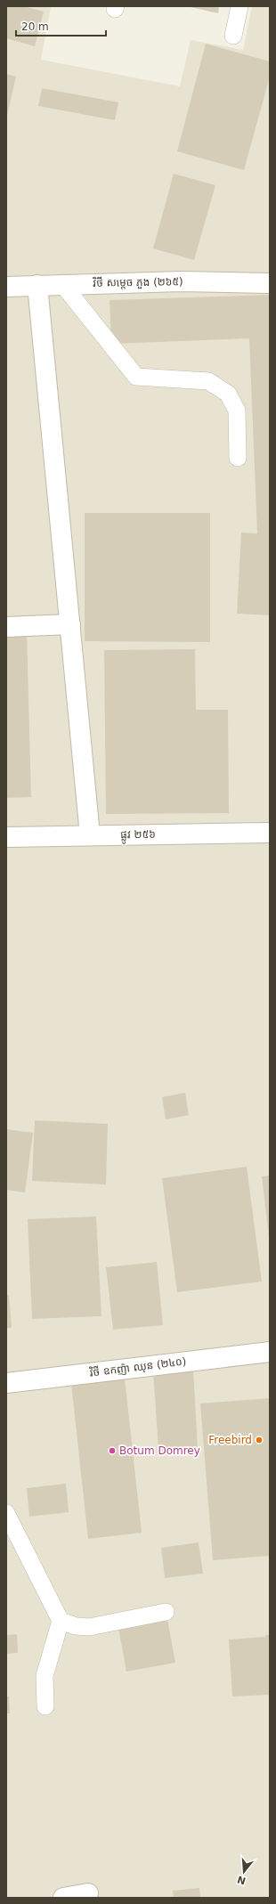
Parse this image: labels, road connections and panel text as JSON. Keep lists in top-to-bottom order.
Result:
{
  "streets": {
    "street": ["វិថី សម្តេច ភួង (២៦៥)", "ផ្លូវ ២៥៦", "វិថី ឧកញ៉ា ឈុន (២៤០)"]
  },
  "places": ["Freebird", "Botum Domrey"],
  "scale_bar": "20 m",
  "north": "bottom"
}
